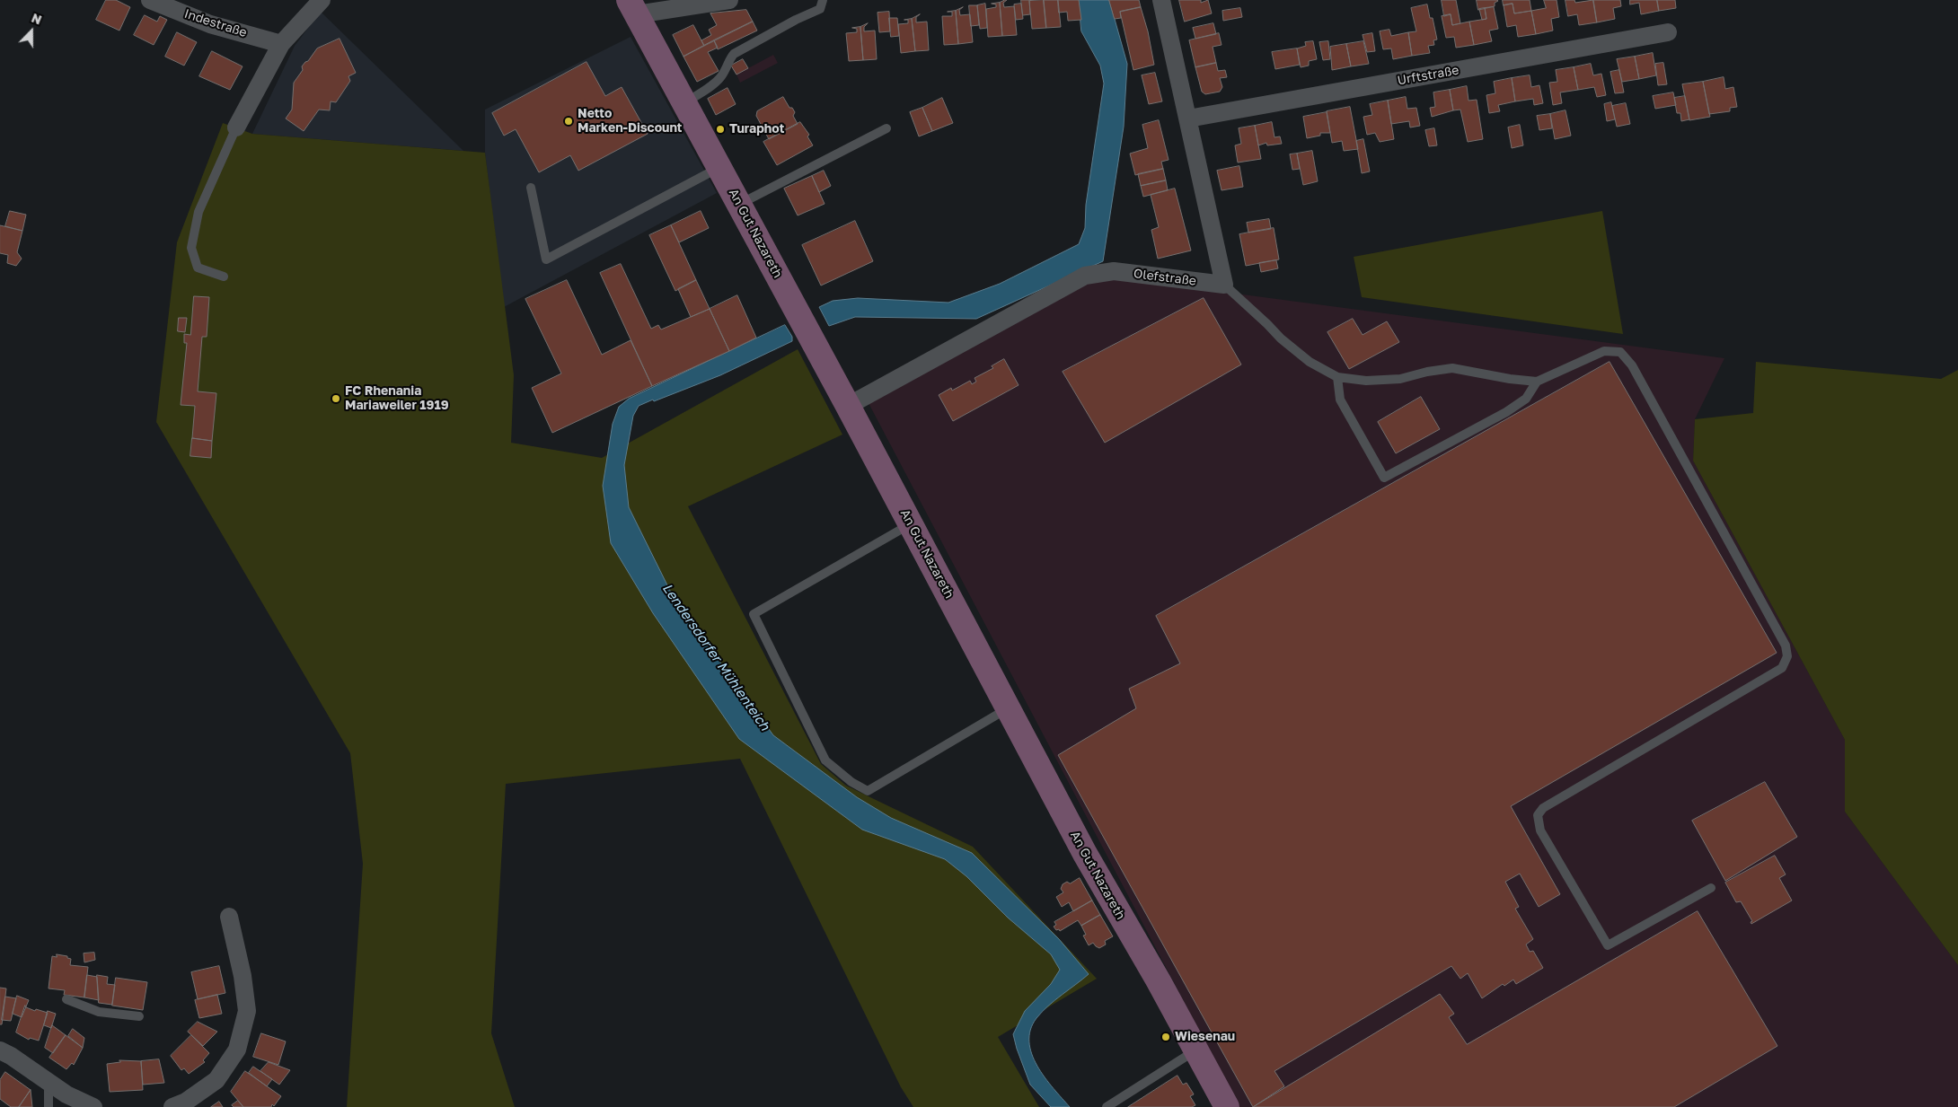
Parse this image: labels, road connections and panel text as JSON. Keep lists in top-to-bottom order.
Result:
{
  "streets": {
    "main road": ["An Gut Nazareth"],
    "street": ["Indestraße", "Urftstraße", "Olefstraße"]
  },
  "crossings": [
    ["An Gut Nazareth", "Olefstraße"]
  ],
  "water": ["Lendersdorfer Mühlenteich"],
  "places": [
    "Netto Marken-Discount",
    "Turaphot",
    "FC Rhenania Mariaweiler 1919",
    "Wiesenau"
  ],
  "north": "top"
}
